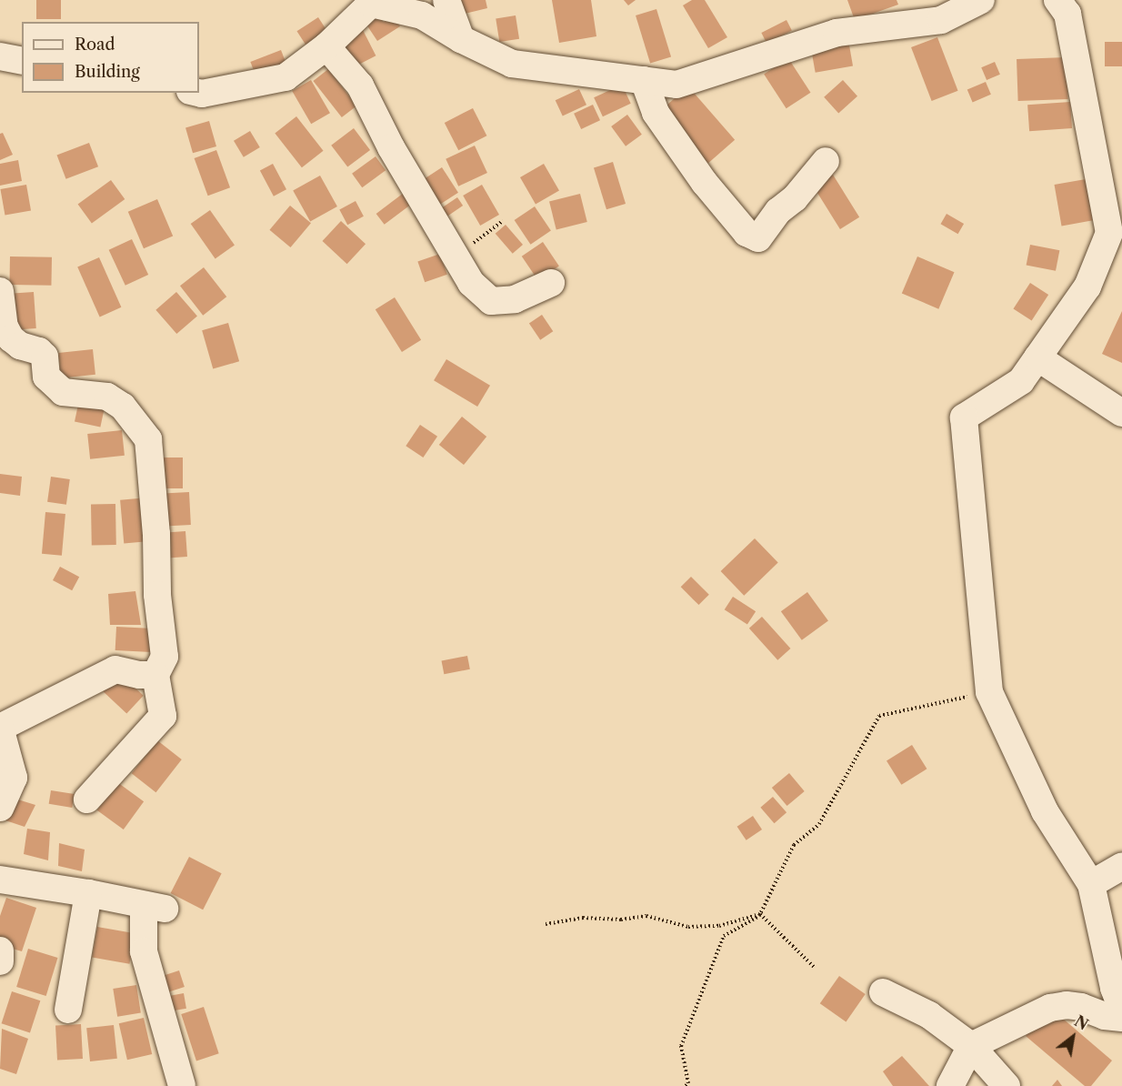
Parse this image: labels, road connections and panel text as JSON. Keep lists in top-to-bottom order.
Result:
{
  "legend": ["Road", "Building"],
  "north": "top right"
}
